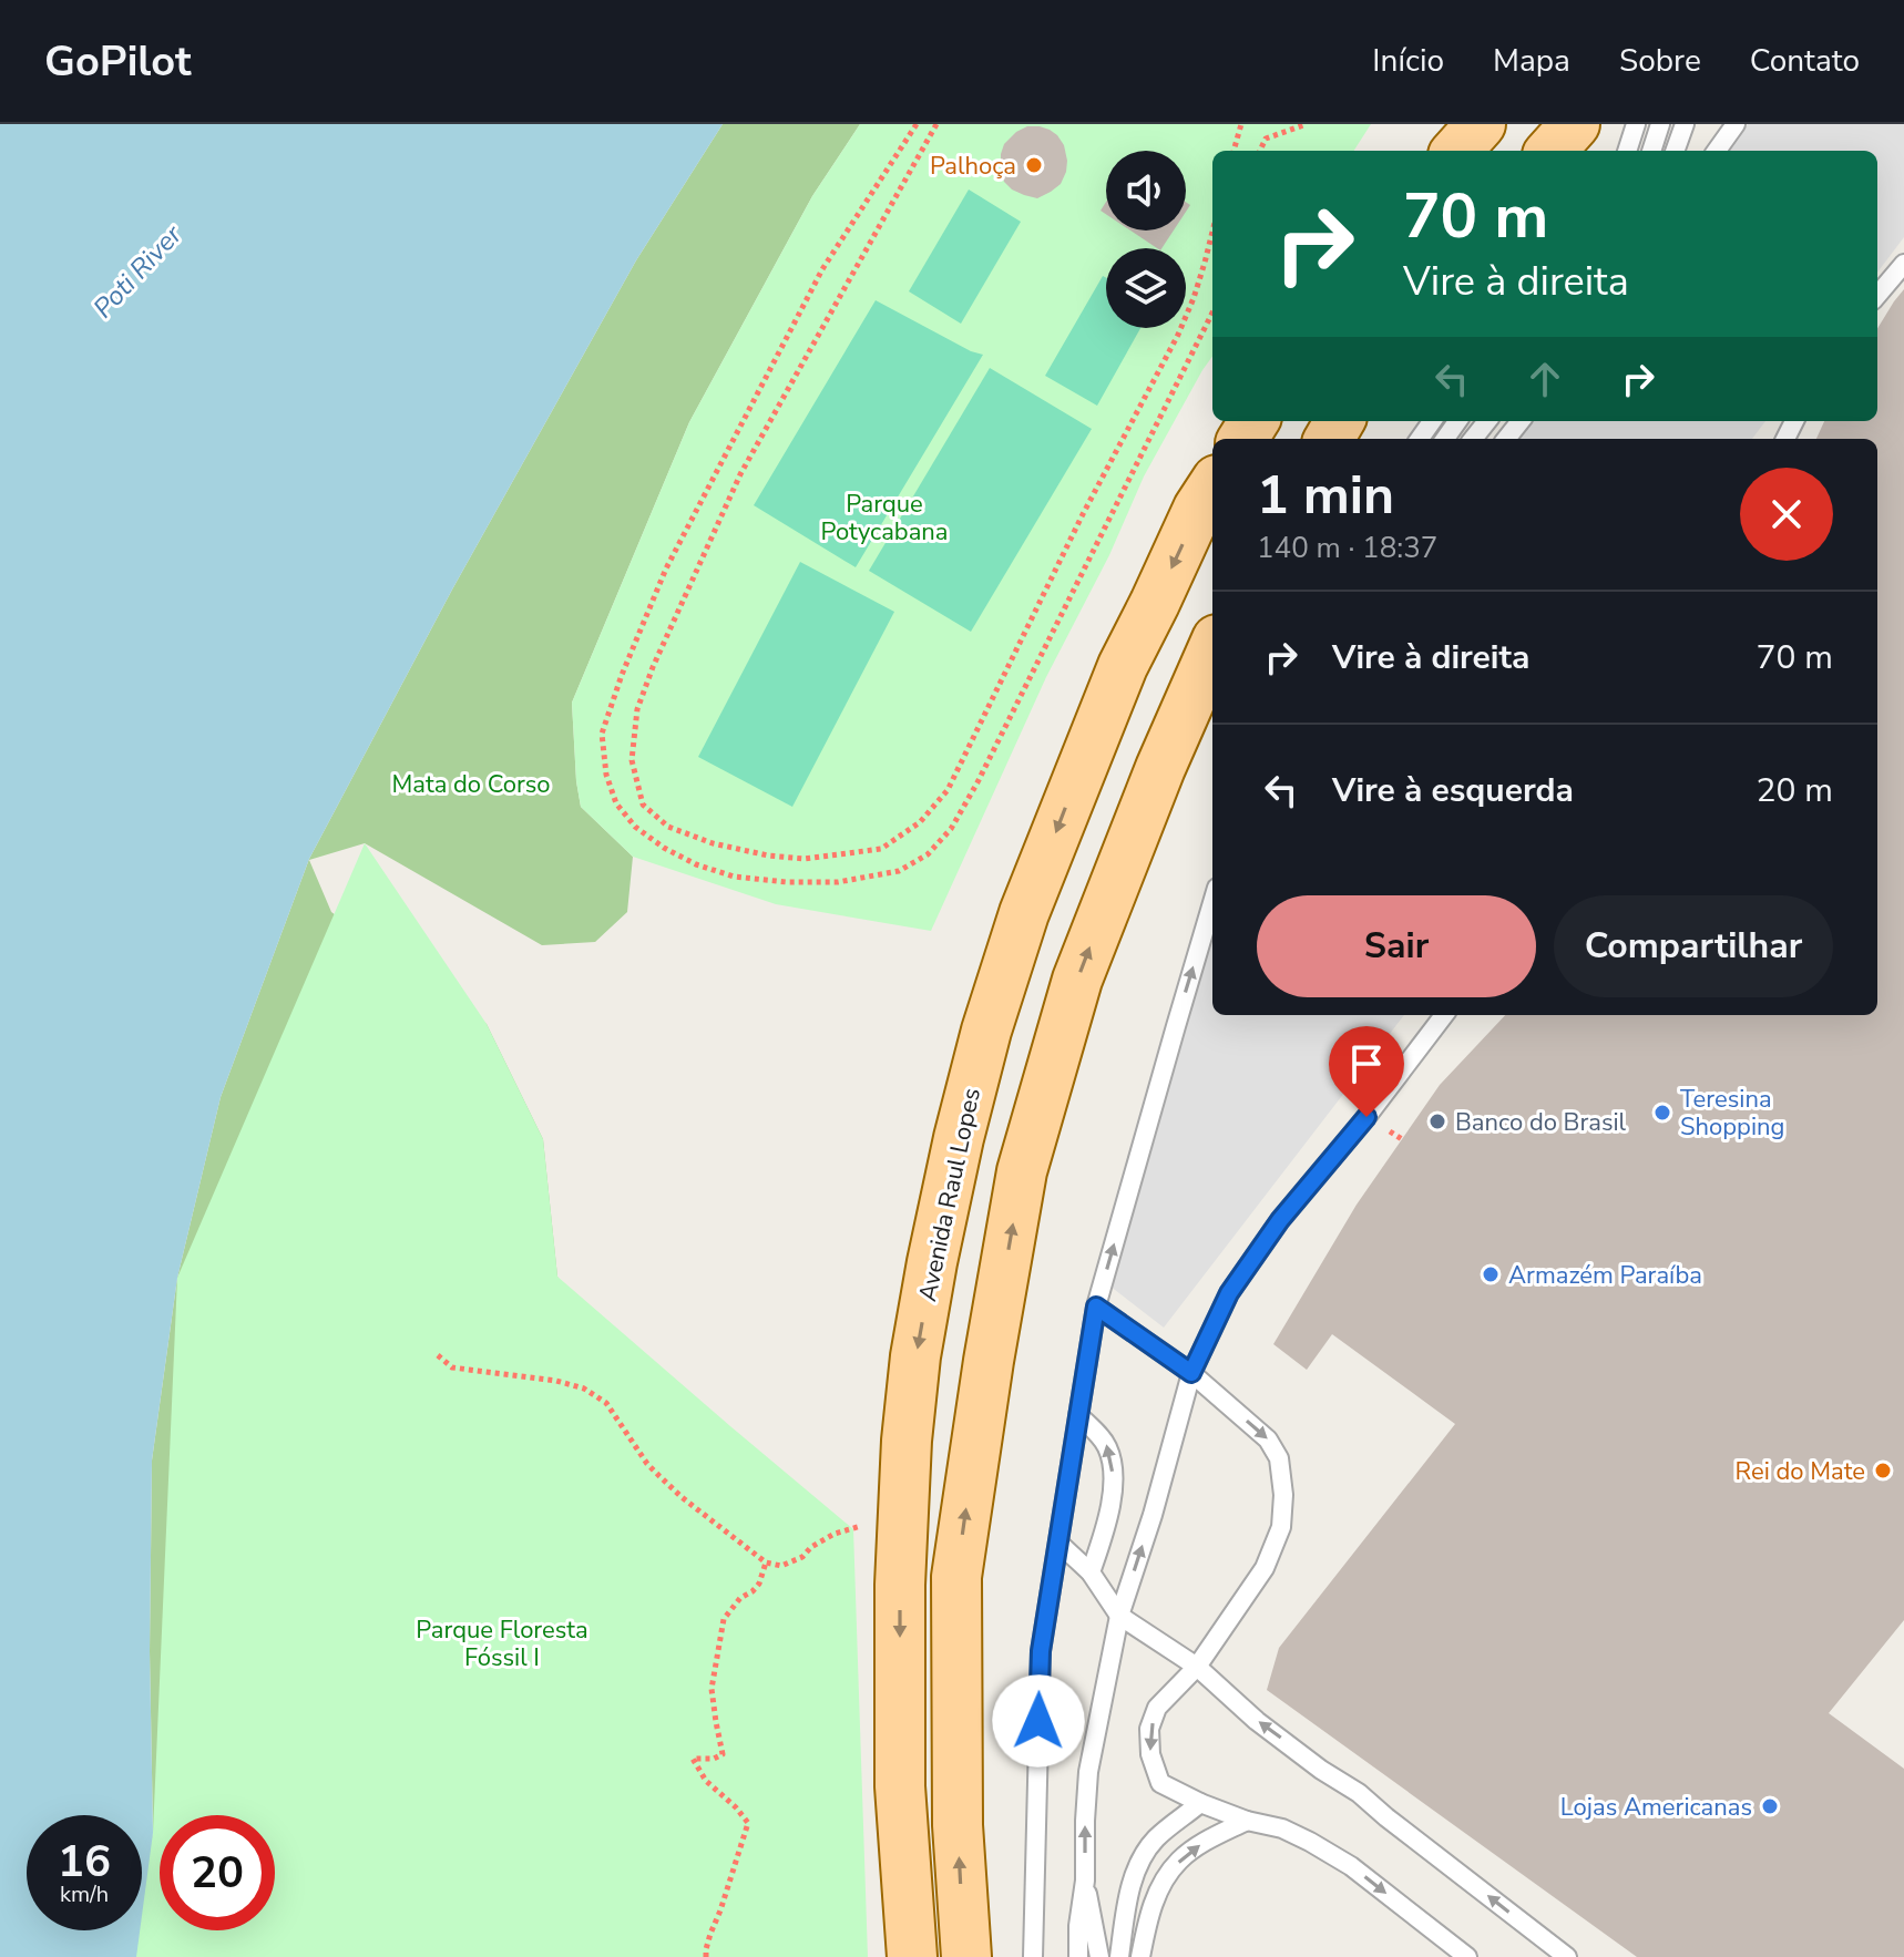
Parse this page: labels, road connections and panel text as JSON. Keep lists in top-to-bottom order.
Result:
{
  "streets": {
    "main road": ["Avenida Raul Lopes"]
  },
  "water": ["Poti River"],
  "parks": ["Parque Potycabana", "Mata do Corso", "Parque Floresta Fóssil I"],
  "places": [
    "Palhoça",
    "Teresina Shopping",
    "Banco do Brasil",
    "Armazém Paraíba",
    "Rei do Mate",
    "Lojas Americanas"
  ],
  "page": {
    "header": "GoPilot",
    "nav": [
      "Início",
      "Mapa",
      "Sobre",
      "Contato"
    ],
    "turn": ["70 m", "Vire à direita"],
    "heading": ["1 min", "140 m · 18:37"],
    "list": [
      {
        "name": "Vire à direita",
        "value": "70 m"
      },
      {
        "name": "Vire à esquerda",
        "value": "20 m"
      }
    ],
    "buttons": ["Sair", "Compartilhar"],
    "speed": "16 km/h",
    "limit": "20"
  }
}
